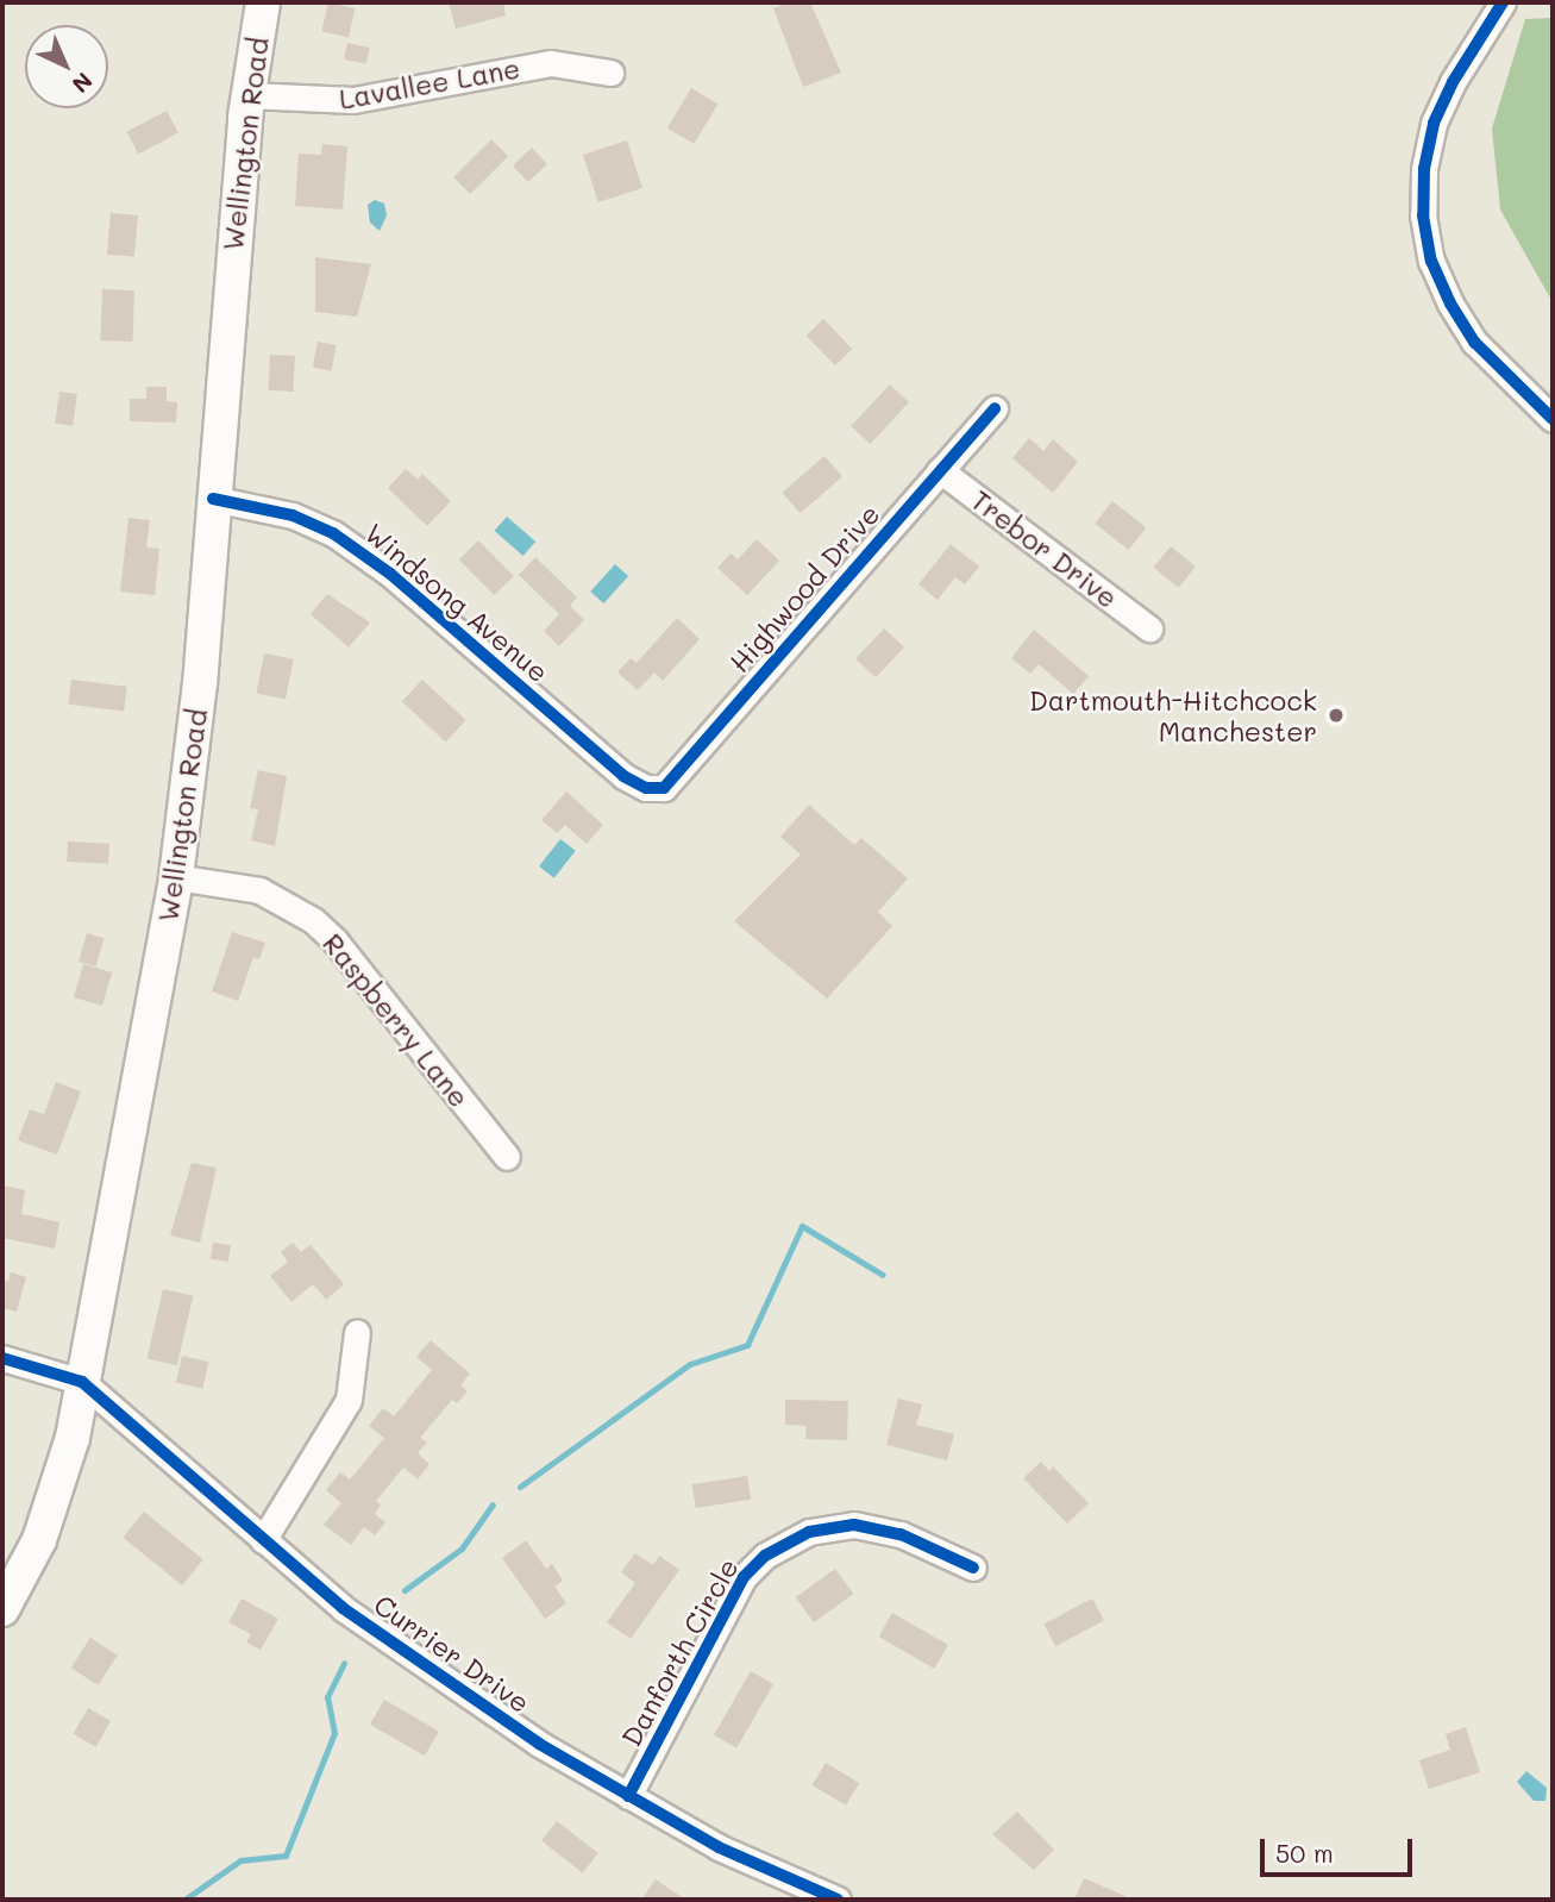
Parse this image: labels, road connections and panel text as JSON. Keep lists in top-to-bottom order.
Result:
{
  "streets": {
    "main road": ["Wellington Road"],
    "street": [
      "Lavallee Lane",
      "Trebor Drive",
      "Highwood Drive",
      "Windsong Avenue",
      "Raspberry Lane",
      "Danforth Circle",
      "Currier Drive"
    ]
  },
  "crossings": [
    ["Lavallee Lane", "Wellington Road"],
    ["Wellington Road", "Windsong Avenue"],
    ["Wellington Road", "Raspberry Lane"],
    ["Wellington Road", "Currier Drive"],
    ["Trebor Drive", "Highwood Drive"],
    ["Highwood Drive", "Windsong Avenue"],
    ["Danforth Circle", "Currier Drive"]
  ],
  "places": ["Dartmouth-Hitchcock Manchester"],
  "scale_bar": "50 m",
  "north": "bottom right"
}
